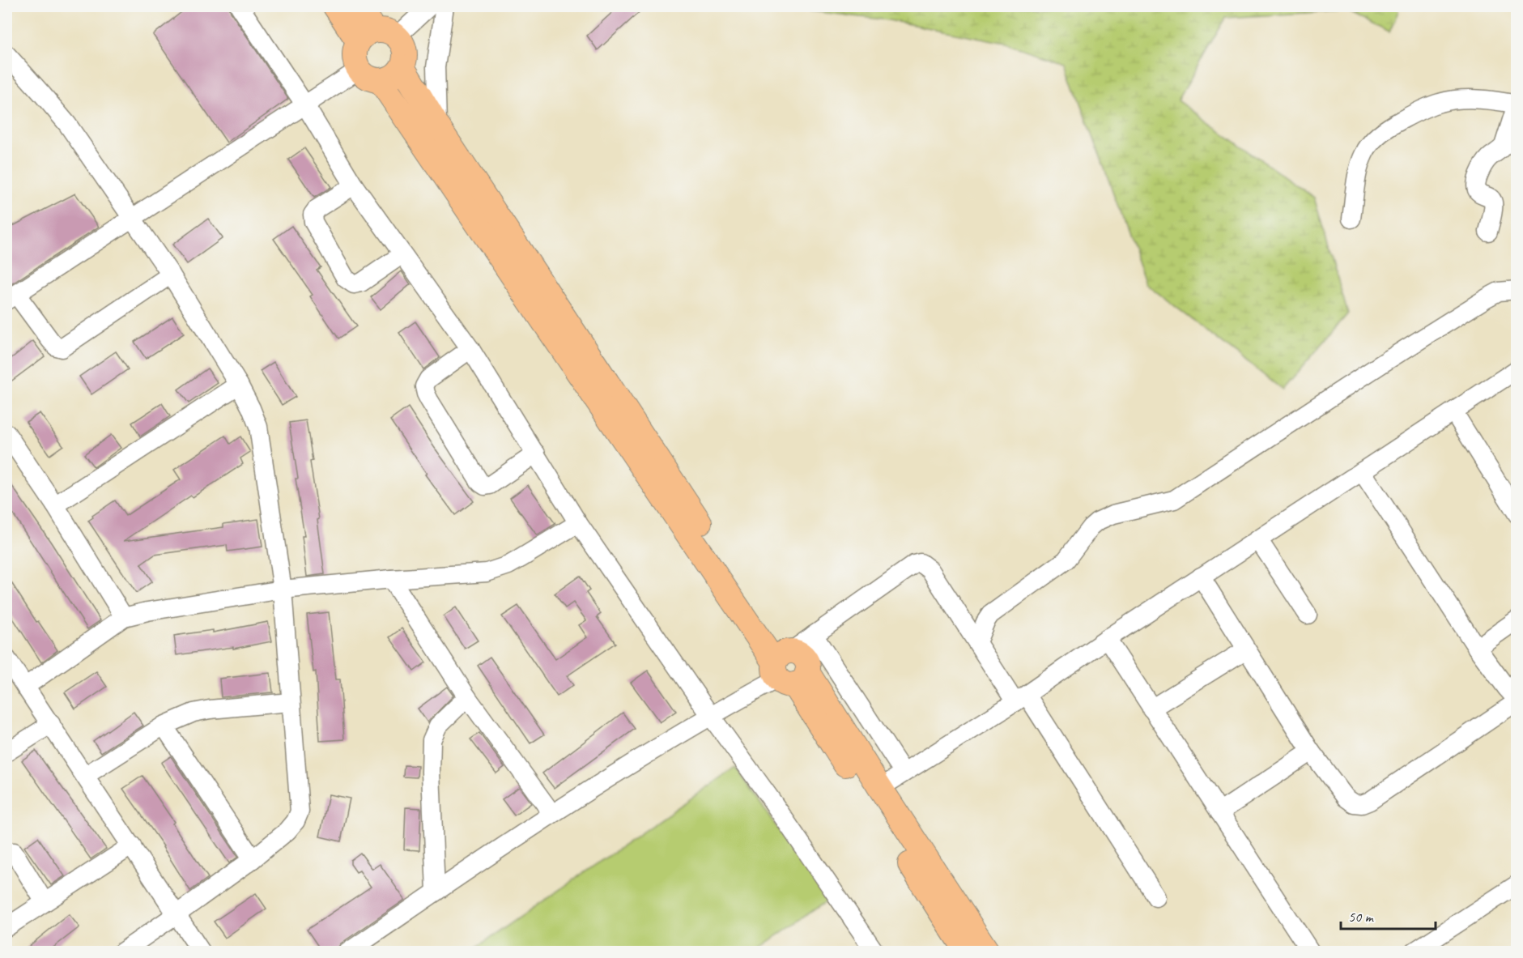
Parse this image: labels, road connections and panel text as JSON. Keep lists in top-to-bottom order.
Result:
{
  "scale_bar": "50 m"
}
